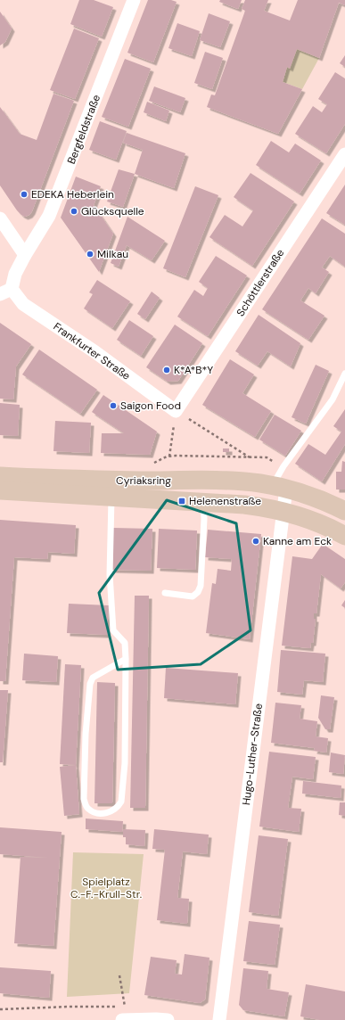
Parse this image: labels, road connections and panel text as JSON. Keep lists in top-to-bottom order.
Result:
{
  "streets": {
    "main road": ["Cyriaksring"],
    "street": [
      "Bergfeldstraße",
      "Schöttlerstraße",
      "Frankfurter Straße",
      "Hugo-Luther-Straße"
    ]
  },
  "crossings": [
    ["Bergfeldstraße", "Frankfurter Straße"],
    ["Schöttlerstraße", "Frankfurter Straße"],
    ["Cyriaksring", "Hugo-Luther-Straße"]
  ],
  "parks": ["Spielplatz C.-F.-Krull-Str."],
  "places": {
    "other": [
      "EDEKA Heberlein",
      "Glücksquelle",
      "Milkau",
      "K*A*B*Y",
      "Saigon Food",
      "Kanne am Eck"
    ],
    "transit": ["Helenenstraße"]
  }
}
